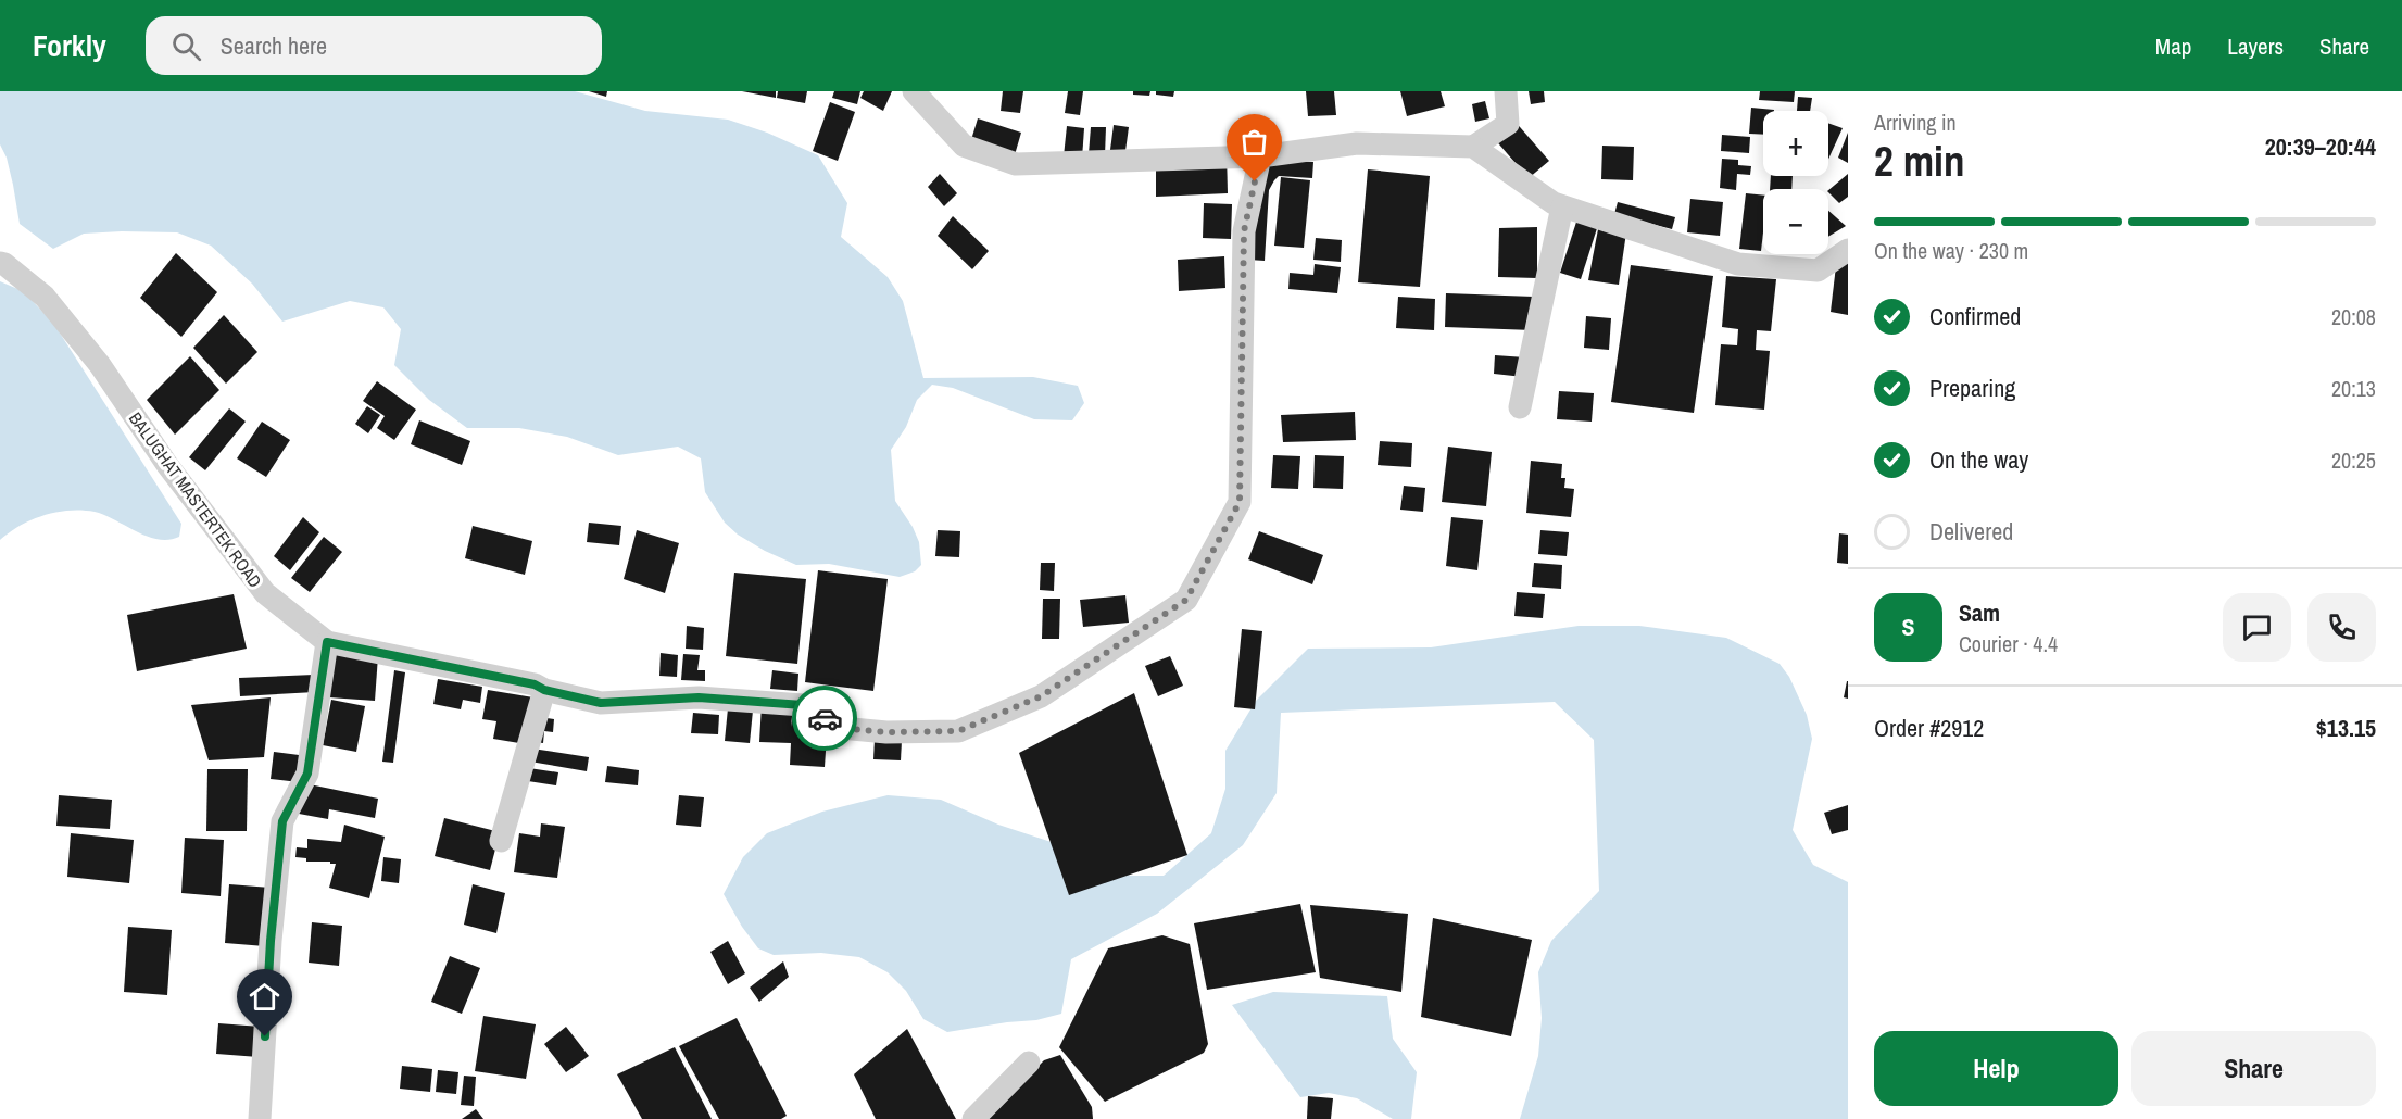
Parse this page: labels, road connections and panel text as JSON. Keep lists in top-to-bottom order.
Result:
{
  "streets": {
    "street": ["BALUGHAT MASTERTEK ROAD"]
  },
  "page": {
    "header": "Forkly",
    "search": "Search here",
    "nav": ["Map", "Layers", "Share"],
    "heading": ["2 min", "Arriving in", "20:39–20:44"],
    "panel": [
      "Sam",
      "Courier · 4.4",
      "Order #2912",
      "$13.15"
    ],
    "map_buttons": ["+", "−"],
    "bar": "On the way · 230 m",
    "list": [
      ["Confirmed", "20:08"],
      ["Preparing", "20:13"],
      ["On the way", "20:25"],
      "Delivered"
    ],
    "round": "S",
    "buttons": ["Help", "Share"]
  }
}
